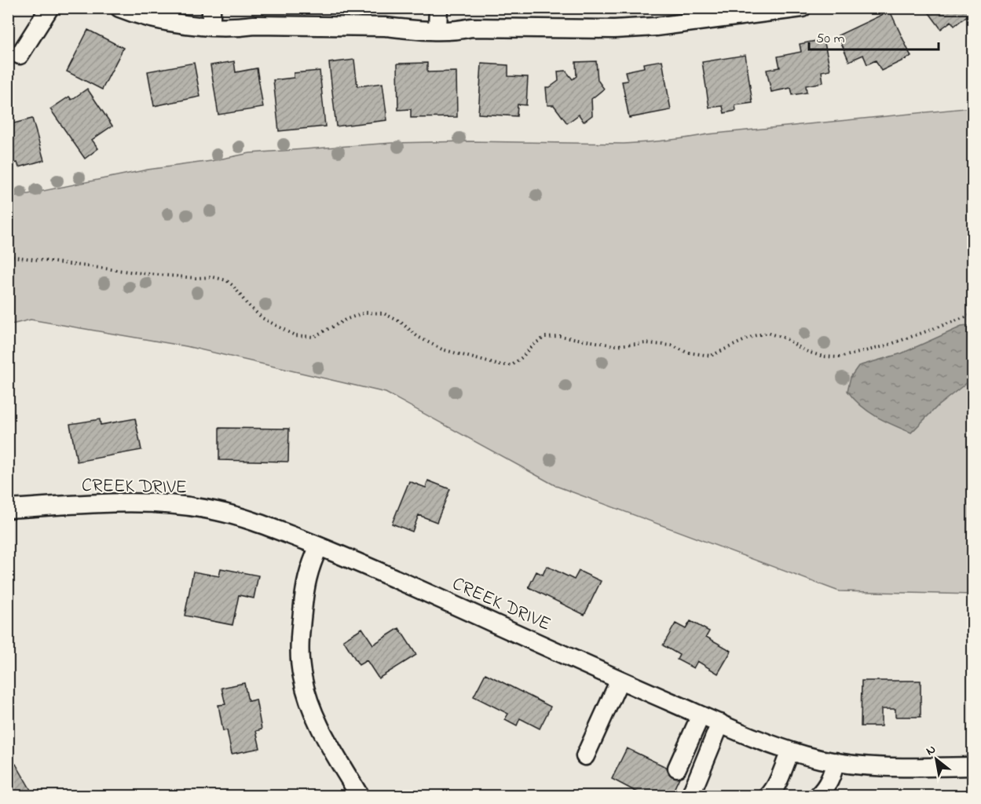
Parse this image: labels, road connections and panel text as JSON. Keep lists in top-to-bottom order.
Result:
{
  "streets": {
    "street": ["CREEK DRIVE"]
  },
  "scale_bar": "50 m",
  "north": "top left"
}
